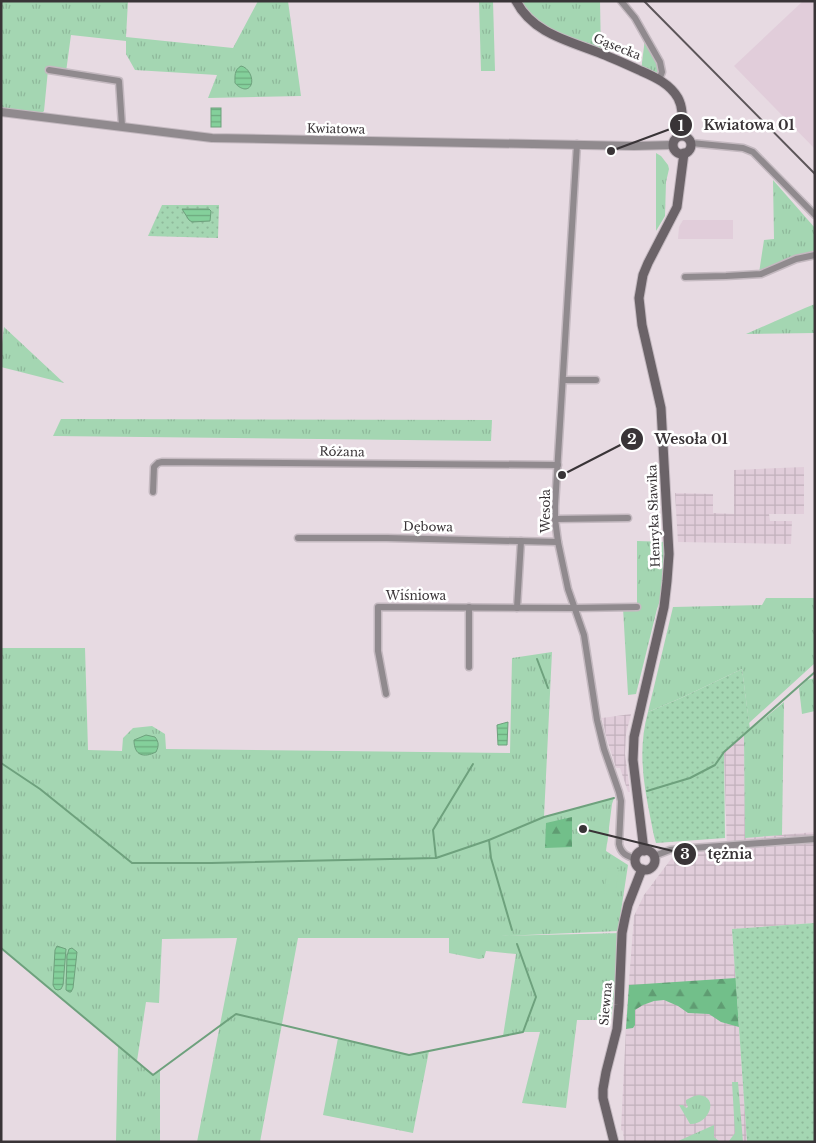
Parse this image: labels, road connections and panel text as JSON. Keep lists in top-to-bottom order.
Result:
{
  "streets": {
    "main road": ["Gąsecka", "Henryka Sławika", "Siewna"],
    "street": [
      "Kwiatowa",
      "Różana",
      "Wesoła",
      "Dębowa",
      "Wiśniowa"
    ]
  },
  "crossings": [
    ["Gąsecka", "Kwiatowa"],
    ["Gąsecka", "Henryka Sławika"],
    ["Kwiatowa", "Wesoła"],
    ["Kwiatowa", "Henryka Sławika"],
    ["Różana", "Wesoła"],
    ["Wesoła", "Henryka Sławika"],
    ["Wesoła", "Dębowa"],
    ["Wesoła", "Wiśniowa"],
    ["Wesoła", "Siewna"],
    ["Henryka Sławika", "Siewna"]
  ],
  "places": ["Kwiatowa 01", "Wesoła 01", "tężnia"]
}
